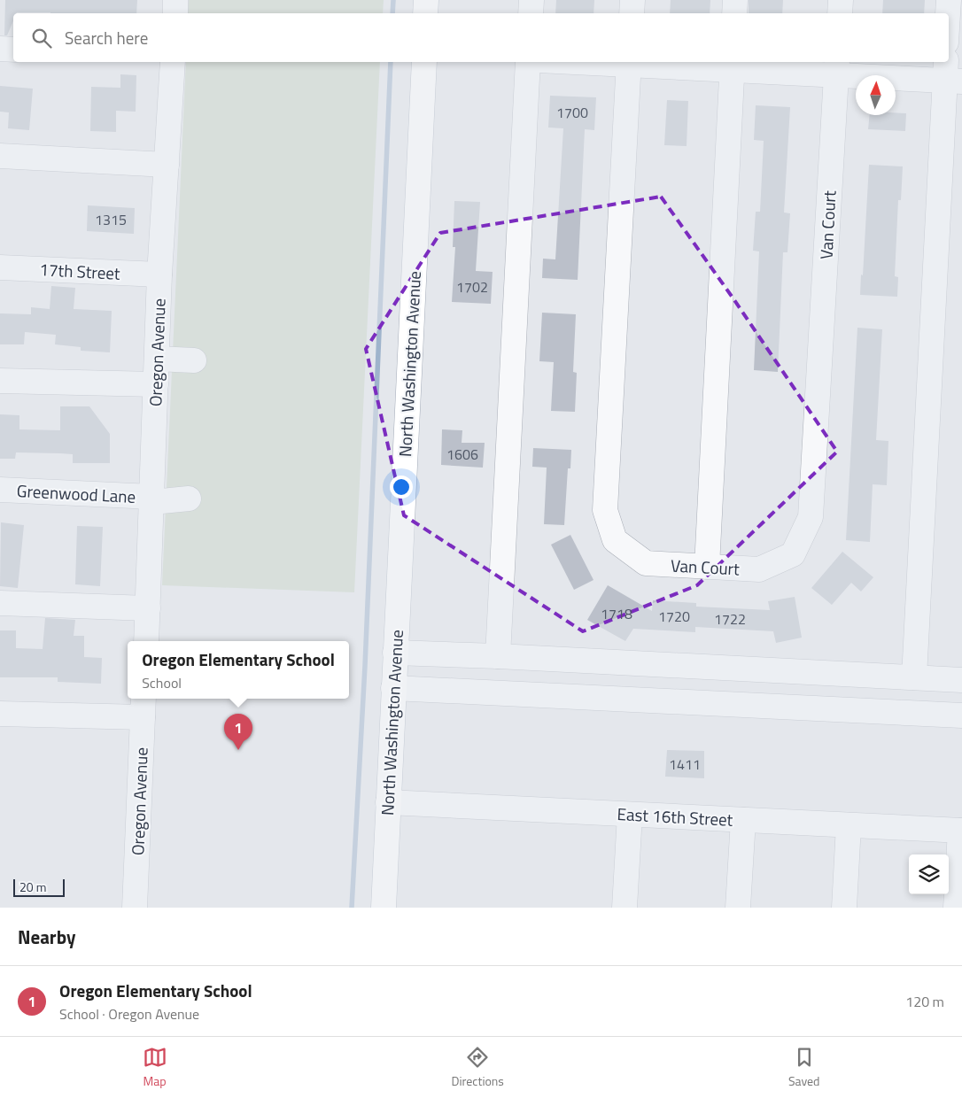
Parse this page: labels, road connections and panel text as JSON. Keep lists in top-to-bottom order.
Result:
{
  "streets": {
    "main road": ["North Washington Avenue"],
    "street": [
      "Van Court",
      "17th Street",
      "Oregon Avenue",
      "Greenwood Lane",
      "East 16th Street"
    ]
  },
  "crossings": [
    ["17th Street", "Oregon Avenue"],
    ["Oregon Avenue", "Greenwood Lane"],
    ["North Washington Avenue", "East 16th Street"]
  ],
  "house_numbers": [
    "1700",
    "1315",
    "1702",
    "1606",
    "1718",
    "1720",
    "1722",
    "1411"
  ],
  "scale_bar": "20 m",
  "north": "top",
  "page": {
    "search": "Search here",
    "popup": ["Oregon Elementary School", "School"],
    "pins": "1",
    "scale": "20 m",
    "heading": "Nearby",
    "list": [
      {
        "mark": "1",
        "name": "Oregon Elementary School",
        "note": "School · Oregon Avenue",
        "value": "120 m"
      }
    ],
    "nav": ["Map", "Directions", "Saved"]
  }
}
